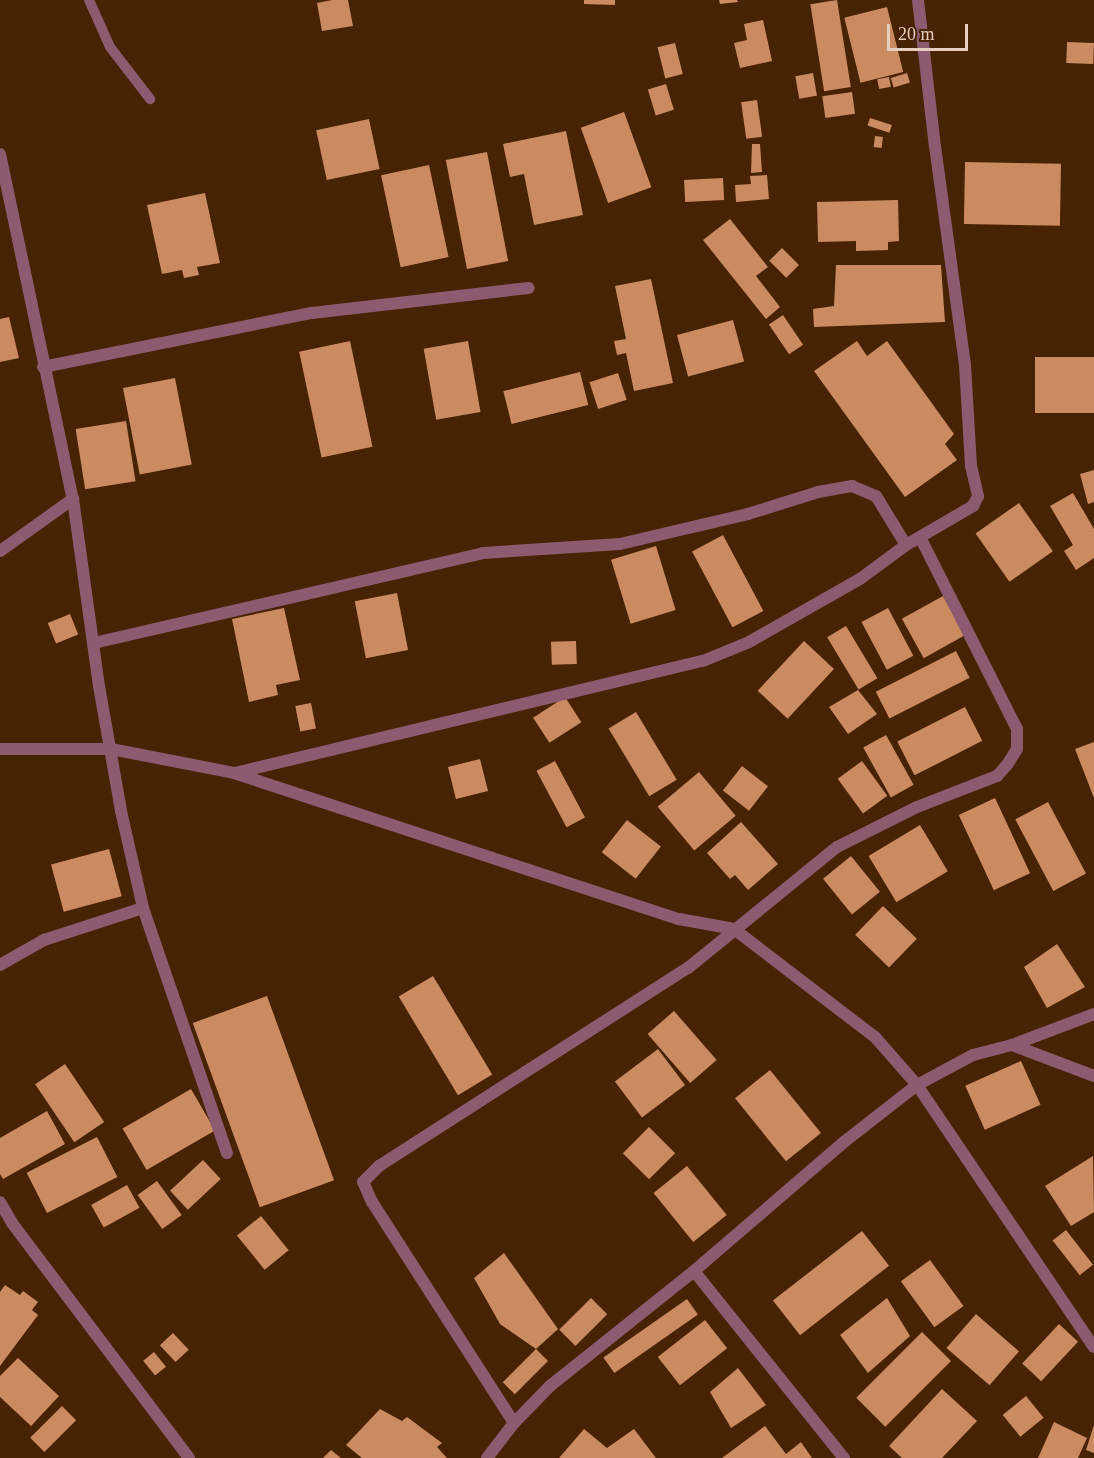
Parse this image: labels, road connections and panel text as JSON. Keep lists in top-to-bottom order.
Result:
{
  "scale_bar": "20 m"
}
